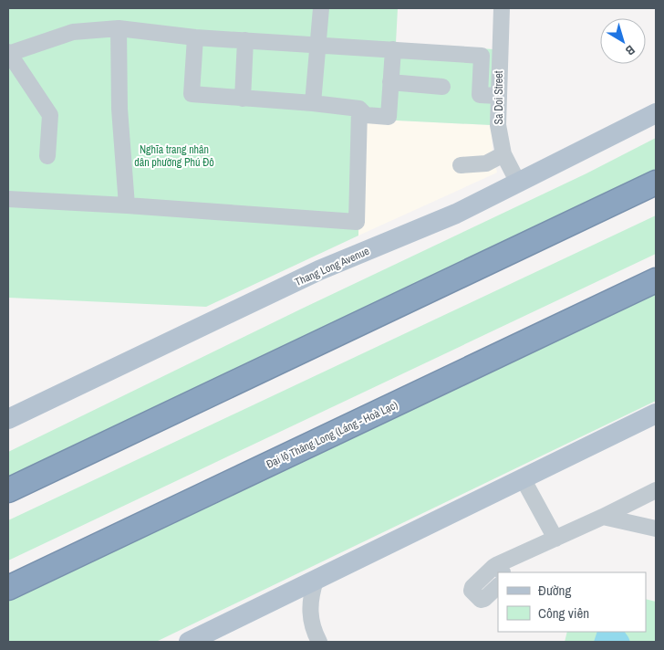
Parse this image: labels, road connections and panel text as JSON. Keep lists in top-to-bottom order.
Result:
{
  "streets": {
    "highway": ["Đại lộ Thăng Long (Láng - Hoà Lạc)"],
    "main road": ["Thang Long Avenue"],
    "street": ["Sa Doi Street"]
  },
  "crossings": [
    ["Sa Doi Street", "Thang Long Avenue"]
  ],
  "parks": ["Nghĩa trang nhân dân phường Phú Đô"],
  "legend": ["Đường", "Công viên"],
  "north": "bottom right"
}
